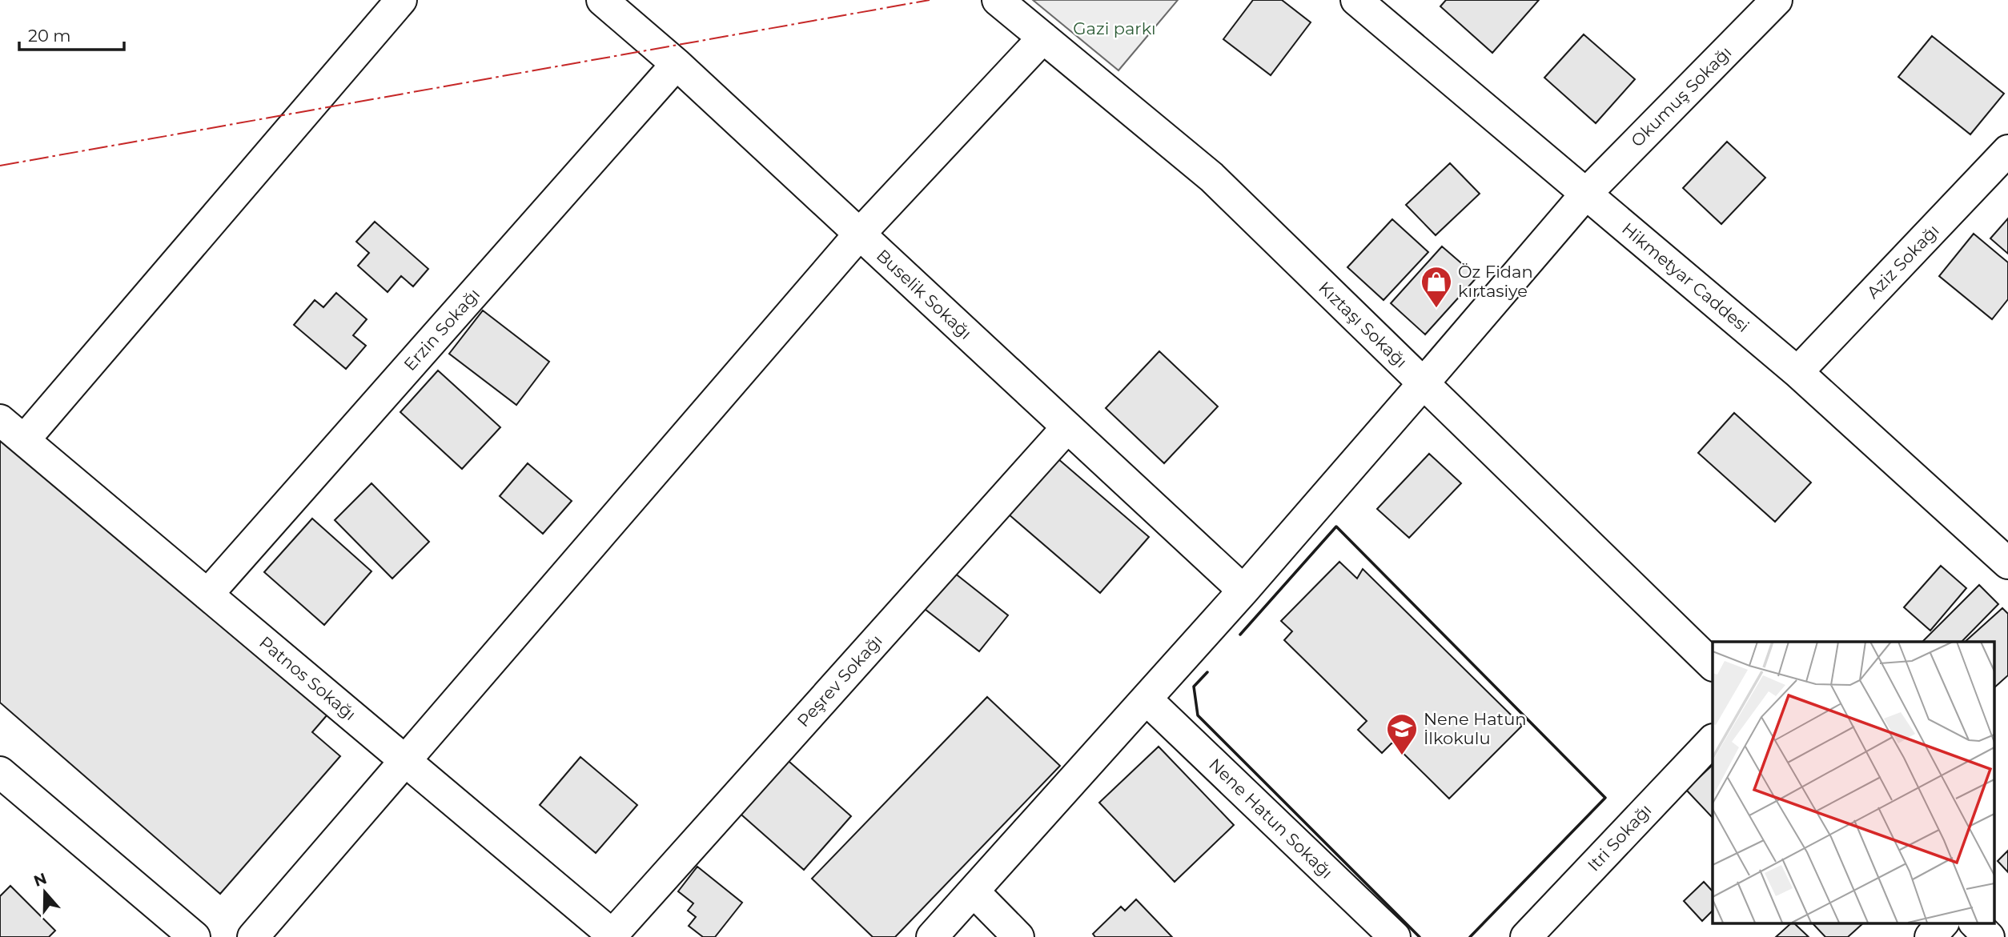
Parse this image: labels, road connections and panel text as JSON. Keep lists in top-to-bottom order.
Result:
{
  "streets": {
    "street": [
      "Okumuş Sokağı",
      "Aziz Sokağı",
      "Hikmetyar Caddesi",
      "Buselik Sokağı",
      "Kıztaşı Sokağı",
      "Erzin Sokağı",
      "Patnos Sokağı",
      "Peşrev Sokağı",
      "Nene Hatun Sokağı",
      "Itri Sokağı"
    ]
  },
  "crossings": [
    ["Okumuş Sokağı", "Hikmetyar Caddesi"],
    ["Okumuş Sokağı", "Buselik Sokağı"],
    ["Okumuş Sokağı", "Kıztaşı Sokağı"],
    ["Okumuş Sokağı", "Nene Hatun Sokağı"],
    ["Aziz Sokağı", "Hikmetyar Caddesi"],
    ["Buselik Sokağı", "Erzin Sokağı"],
    ["Buselik Sokağı", "Peşrev Sokağı"],
    ["Erzin Sokağı", "Patnos Sokağı"],
    ["Patnos Sokağı", "Peşrev Sokağı"]
  ],
  "parks": ["Gazi parkı"],
  "places": {
    "shop": ["Öz Fidan kırtasiye"],
    "school or university": ["Nene Hatun İlkokulu"]
  },
  "scale_bar": "20 m",
  "north": "top"
}
